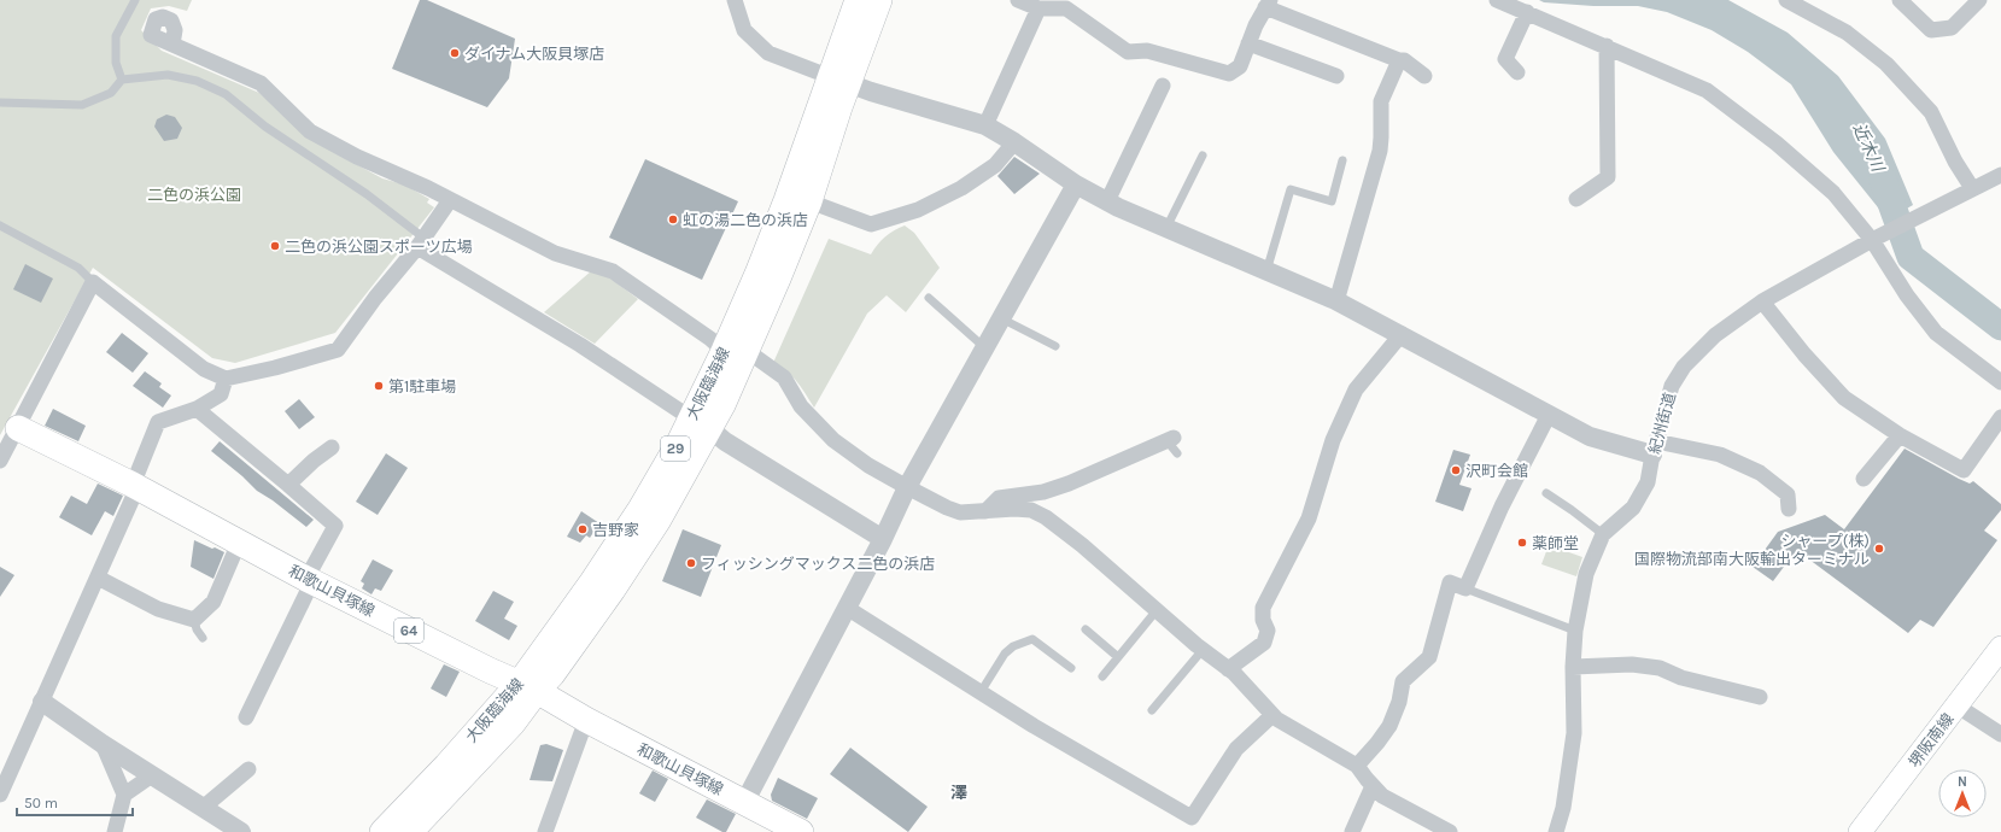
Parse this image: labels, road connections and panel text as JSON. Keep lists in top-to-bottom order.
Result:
{
  "streets": {
    "main road": [
      "大阪臨海線",
      "29",
      "和歌山貝塚線",
      "64",
      "堺阪南線"
    ],
    "street": ["紀州街道"]
  },
  "crossings": [
    ["大阪臨海線", "和歌山貝塚線"]
  ],
  "districts": ["澤"],
  "water": ["近木川"],
  "parks": ["二色の浜公園"],
  "places": [
    "ダイナム大阪貝塚店",
    "虹の湯二色の浜店",
    "二色の浜公園スポーツ広場",
    "第1駐車場",
    "沢町会館",
    "吉野家",
    "薬師堂",
    "シャープ(株) 国際物流部南大阪輸出ターミナル",
    "フィッシングマックス二色の浜店"
  ],
  "scale_bar": "50 m",
  "north": "top"
}
